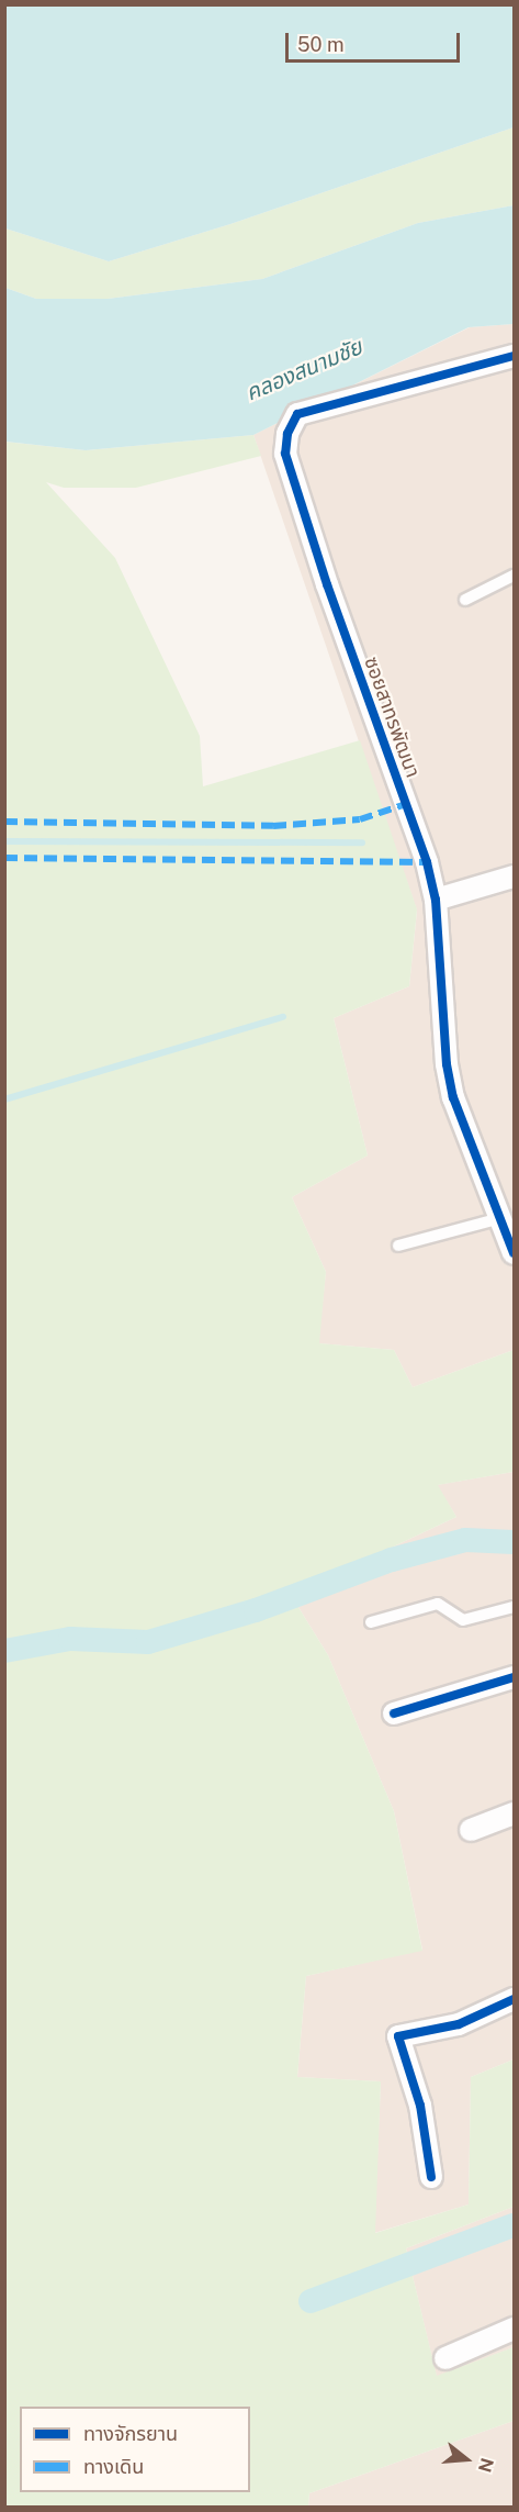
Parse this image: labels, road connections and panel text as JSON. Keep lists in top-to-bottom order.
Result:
{
  "streets": {
    "street": ["ซอยสาทรพัฒนา"]
  },
  "water": ["คลองสนามชัย"],
  "legend": ["ทางจักรยาน", "ทางเดิน"],
  "scale_bar": "50 m",
  "north": "right"
}
